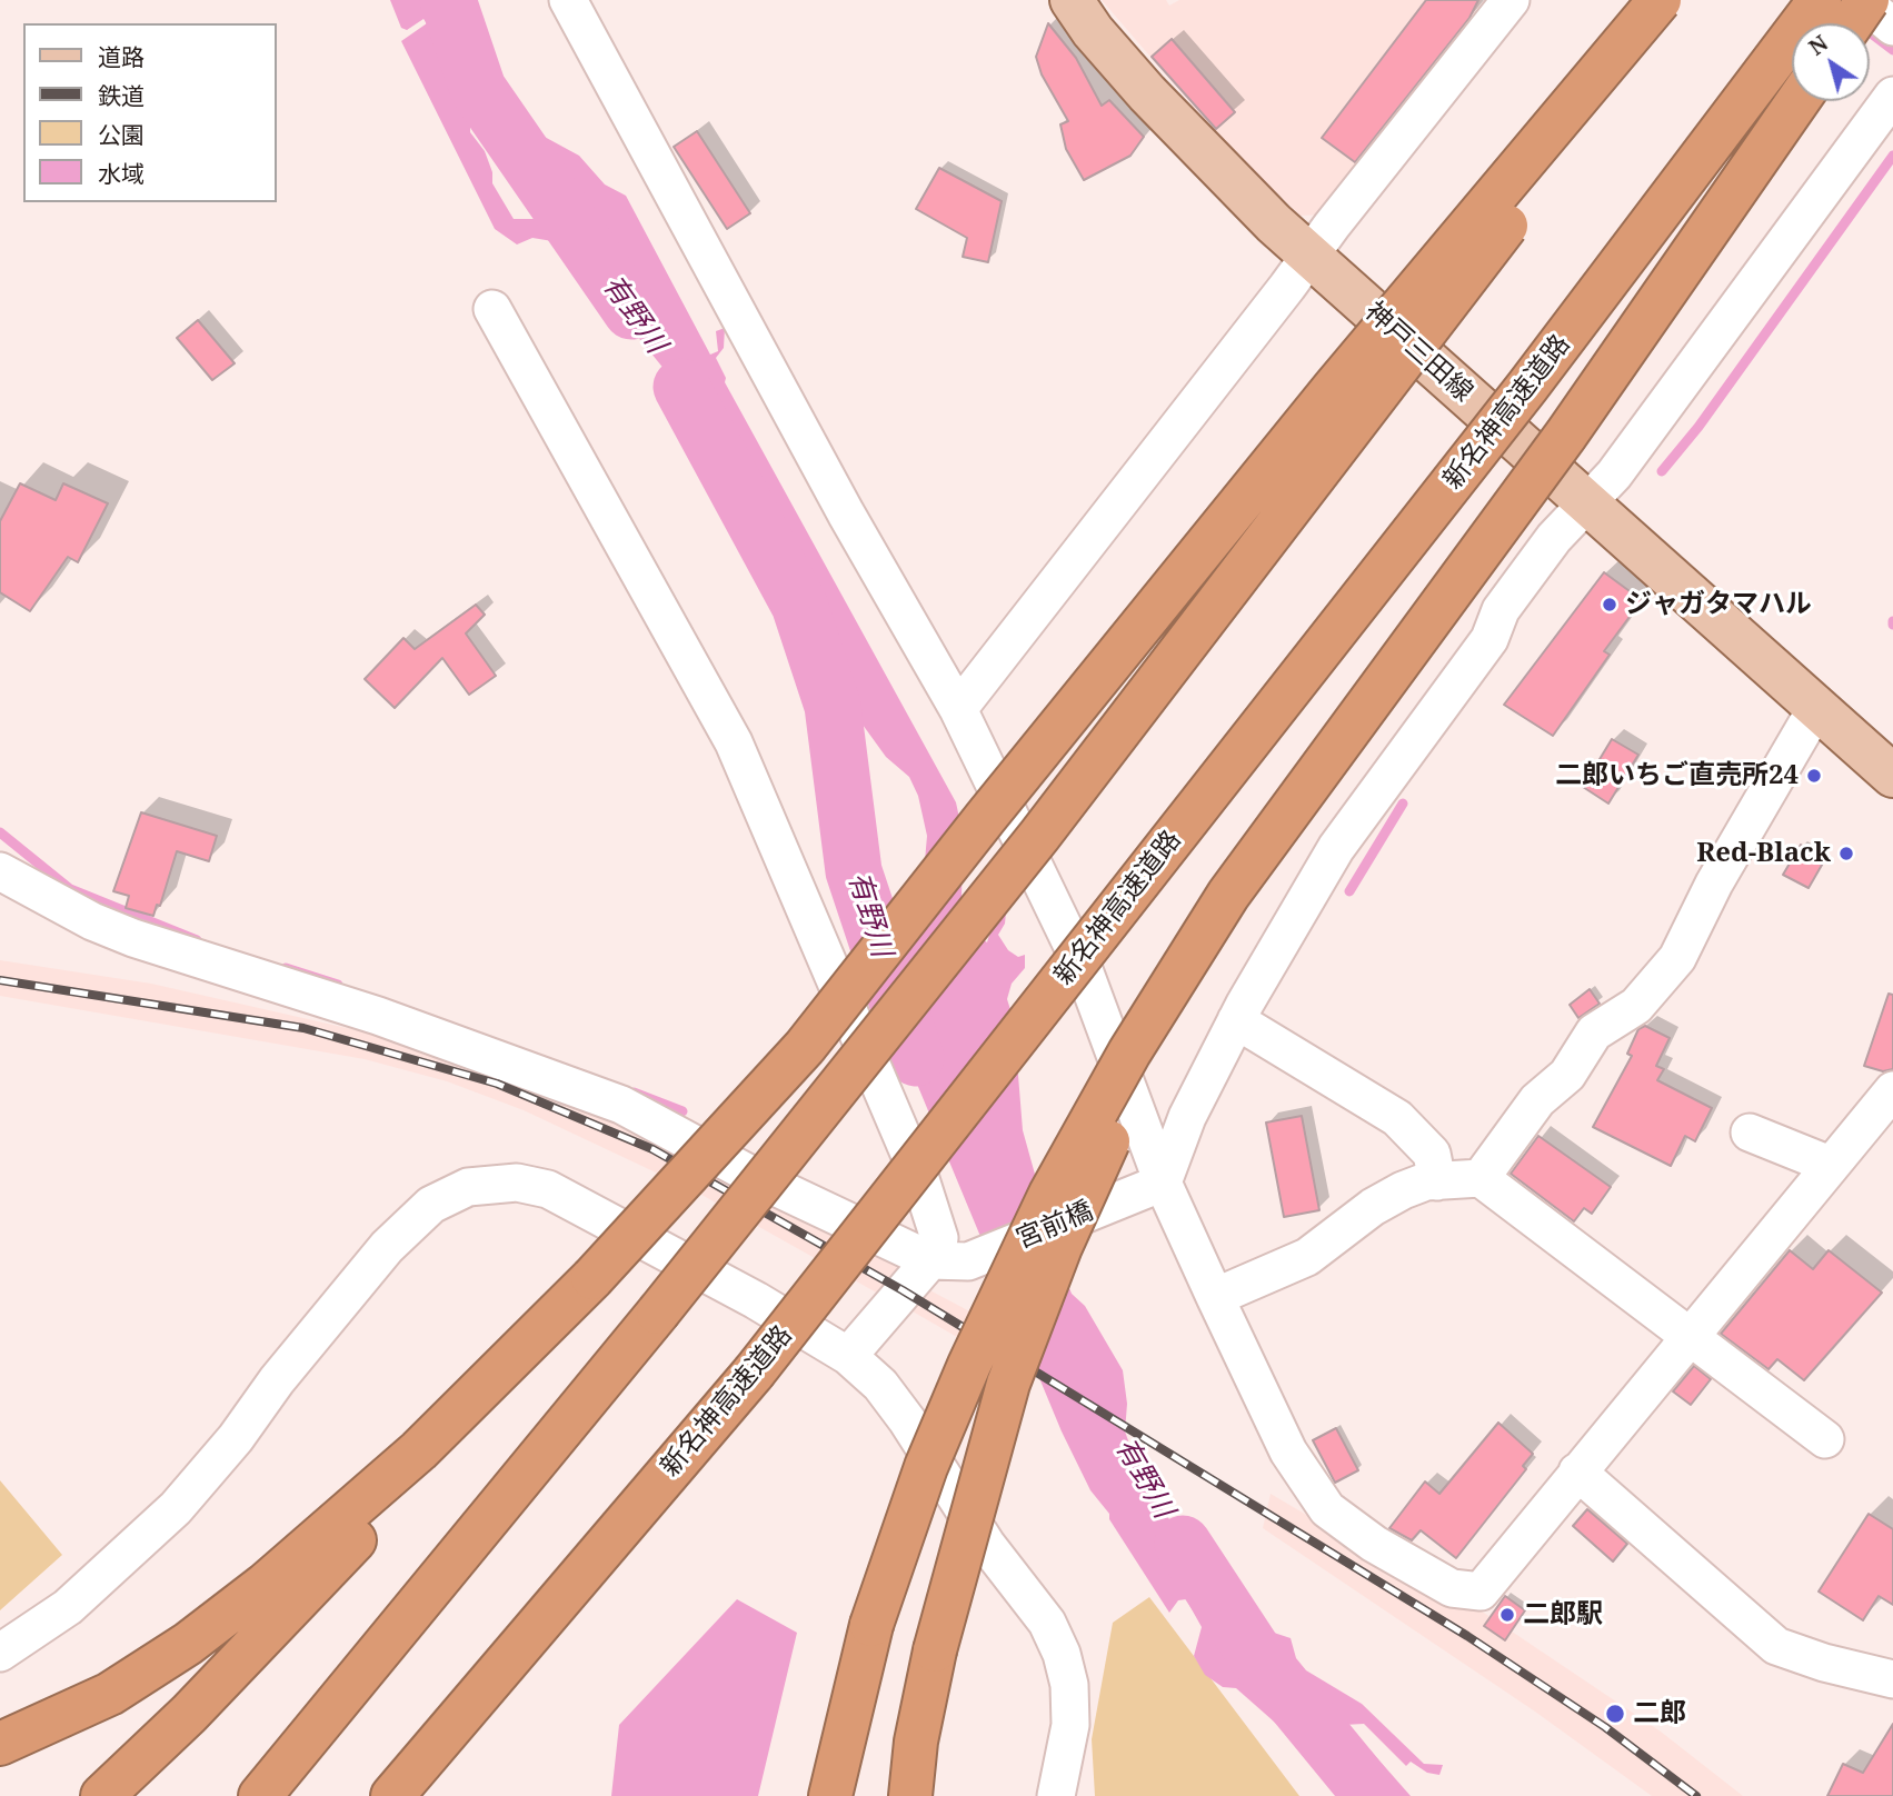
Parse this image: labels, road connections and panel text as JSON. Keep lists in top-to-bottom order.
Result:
{
  "streets": {
    "highway": ["新名神高速道路"],
    "main road": ["神戸三田線"],
    "street": ["宮前橋"]
  },
  "water": ["有野川"],
  "places": [
    "ジャガタマハル",
    "二郎いちご直売所24",
    "Red-Black",
    "二郎駅",
    "二郎"
  ],
  "legend": [
    "道路",
    "鉄道",
    "公園",
    "水域"
  ],
  "north": "top left"
}
